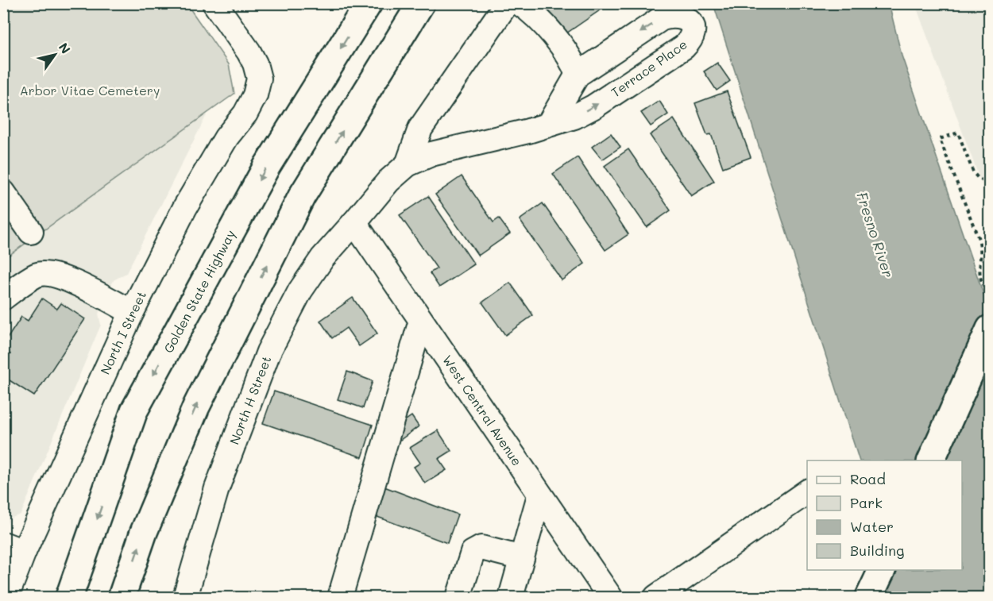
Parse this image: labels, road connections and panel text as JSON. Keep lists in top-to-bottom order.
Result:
{
  "streets": {
    "main road": ["Golden State Highway"],
    "street": [
      "Terrace Place",
      "North I Street",
      "North H Street",
      "West Central Avenue"
    ]
  },
  "crossings": [
    ["Terrace Place", "North H Street"],
    ["Terrace Place", "West Central Avenue"],
    ["North H Street", "West Central Avenue"]
  ],
  "water": ["Fresno River"],
  "parks": ["Arbor Vitae Cemetery"],
  "legend": [
    "Road",
    "Park",
    "Water",
    "Building"
  ],
  "north": "top right"
}
